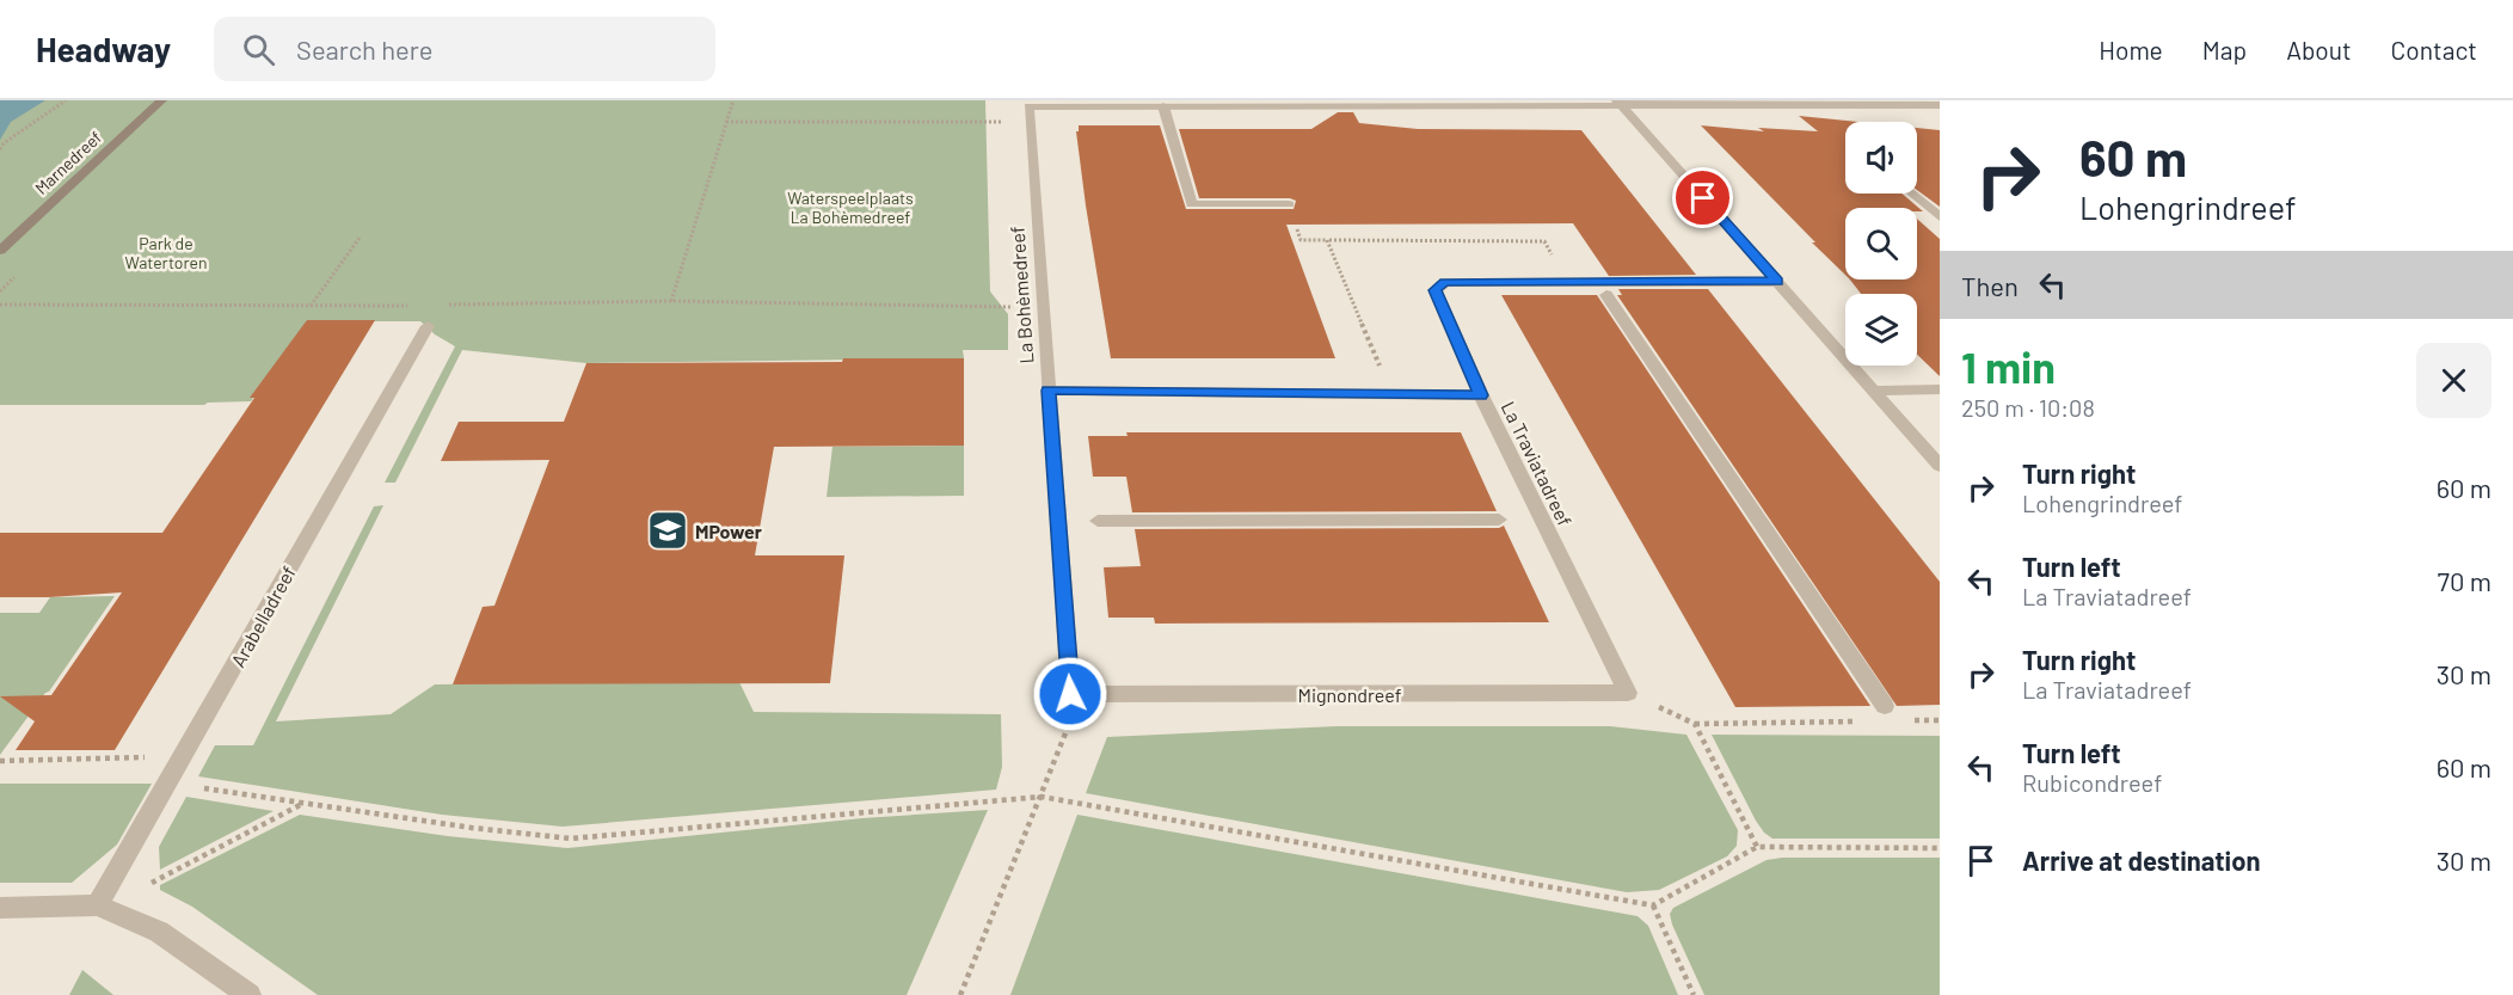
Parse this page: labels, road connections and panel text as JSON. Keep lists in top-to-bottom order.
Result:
{
  "streets": {
    "street": [
      "Marnedreef",
      "La Bohèmedreef",
      "La Traviatadreef",
      "Arabelladreef",
      "Mignondreef"
    ]
  },
  "crossings": [
    ["La Bohèmedreef", "Mignondreef"],
    ["La Traviatadreef", "Mignondreef"]
  ],
  "parks": ["Waterspeelplaats La Bohèmedreef", "Park de Watertoren"],
  "places": {
    "school or university": ["MPower"]
  },
  "page": {
    "header": "Headway",
    "search": "Search here",
    "nav": [
      "Home",
      "Map",
      "About",
      "Contact"
    ],
    "turn": ["60 m", "Lohengrindreef"],
    "then": "Then",
    "heading": ["1 min", "250 m · 10:08"],
    "list": [
      {
        "name": "Turn right",
        "note": "Lohengrindreef",
        "value": "60 m"
      },
      {
        "name": "Turn left",
        "note": "La Traviatadreef",
        "value": "70 m"
      },
      {
        "name": "Turn right",
        "note": "La Traviatadreef",
        "value": "30 m"
      },
      {
        "name": "Turn left",
        "note": "Rubicondreef",
        "value": "60 m"
      },
      {
        "name": "Arrive at destination",
        "value": "30 m"
      }
    ]
  }
}
